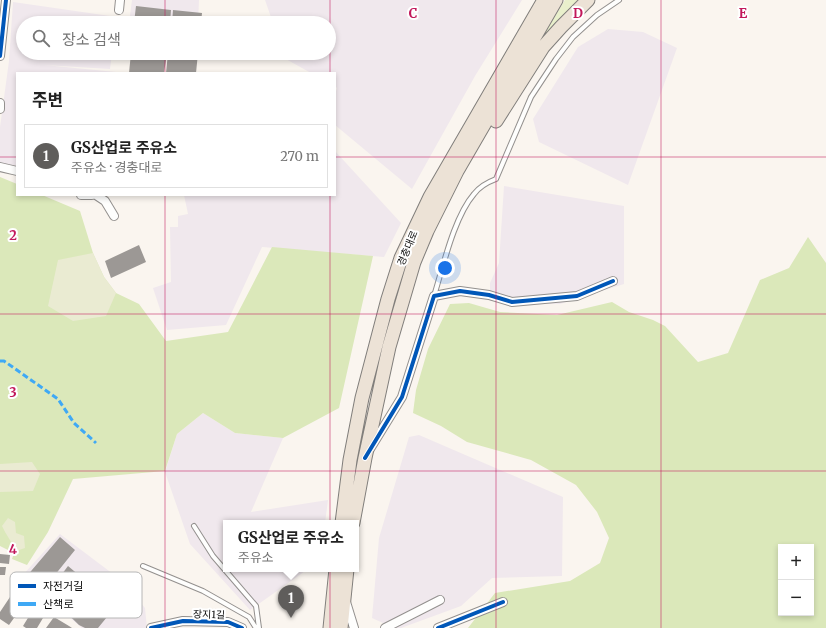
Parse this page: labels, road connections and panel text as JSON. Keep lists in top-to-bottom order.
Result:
{
  "streets": {
    "main road": ["경충대로"],
    "street": ["장지1길"]
  },
  "legend": ["자전거길", "산책로"],
  "page": {
    "search": "장소 검색",
    "heading": "주변",
    "list": [
      {
        "mark": "1",
        "name": "GS산업로 주유소",
        "note": "주유소 · 경충대로",
        "value": "270 m"
      }
    ],
    "popup": ["GS산업로 주유소", "주유소"],
    "map_buttons": ["+", "−"],
    "pins": "1"
  },
  "grid": {
    "columns": ["C", "D", "E"],
    "rows": ["2", "3", "4"]
  }
}
